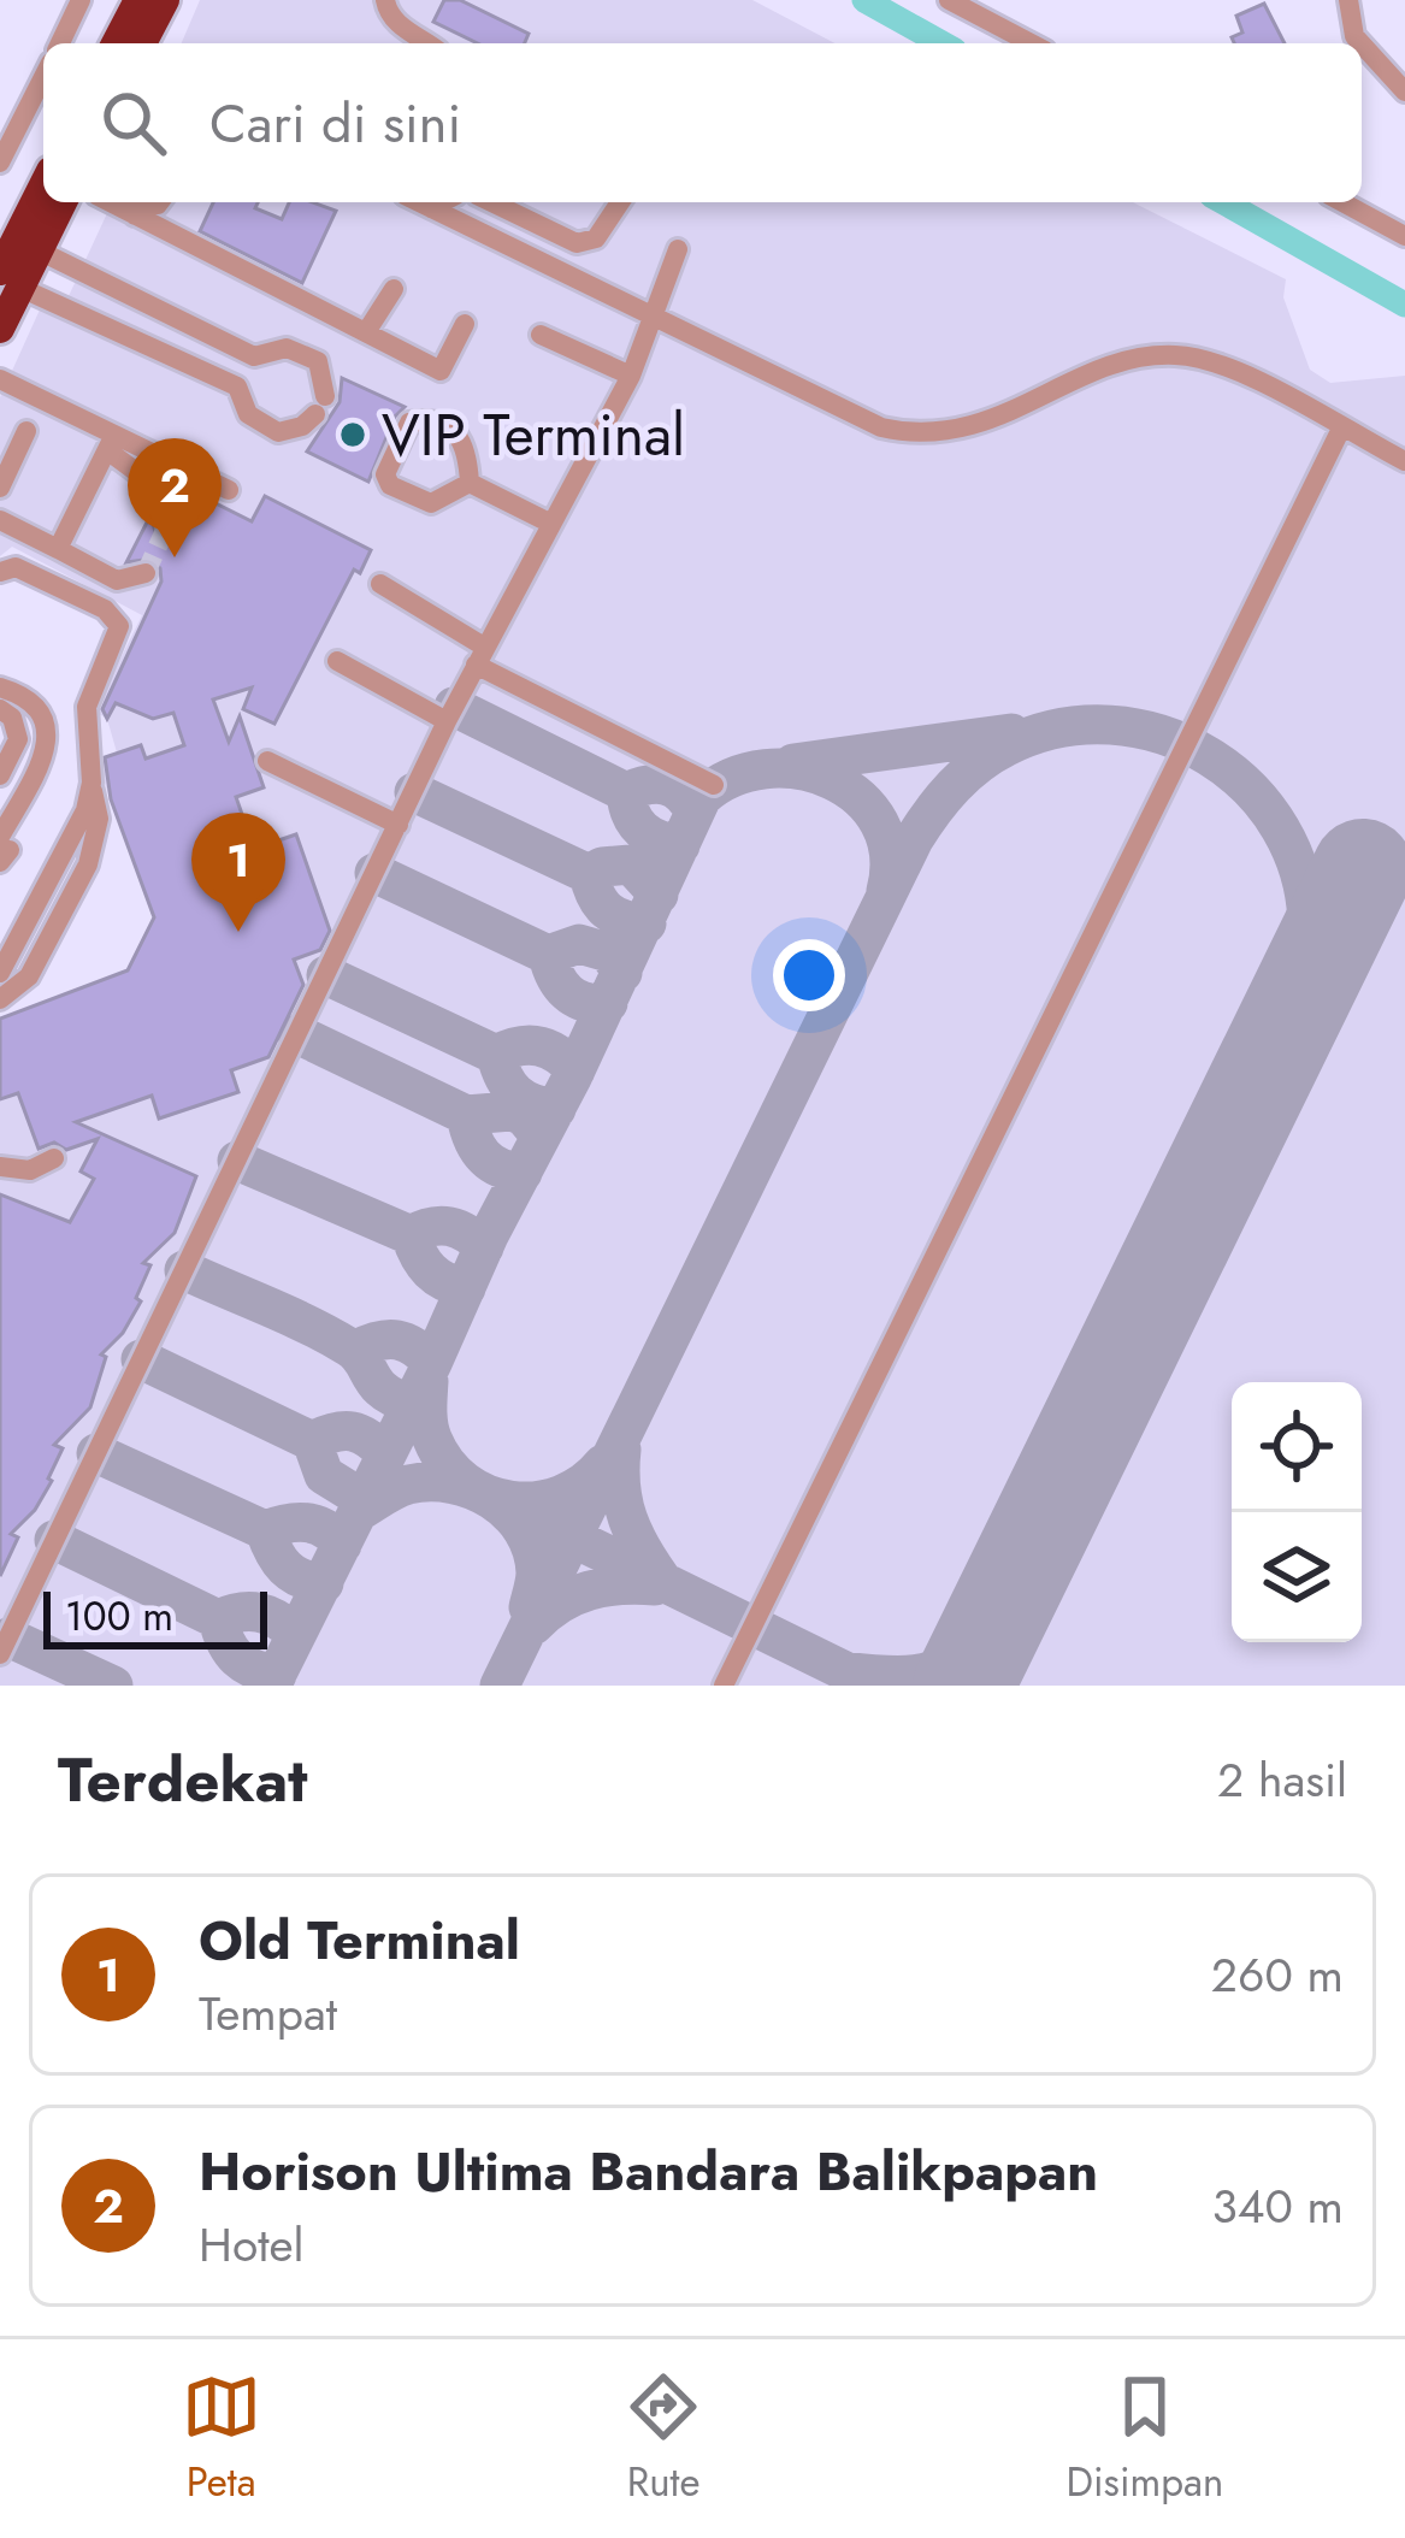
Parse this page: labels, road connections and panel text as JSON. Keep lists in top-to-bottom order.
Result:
{
  "places": ["VIP Terminal"],
  "scale_bar": "100 m",
  "page": {
    "search": "Cari di sini",
    "pins": ["2", "1"],
    "scale": "100 m",
    "heading": ["Terdekat", "2 hasil"],
    "list": [
      {
        "mark": "1",
        "name": "Old Terminal",
        "note": "Tempat",
        "value": "260 m"
      },
      {
        "mark": "2",
        "name": "Horison Ultima Bandara Balikpapan",
        "note": "Hotel",
        "value": "340 m"
      }
    ],
    "nav": ["Peta", "Rute", "Disimpan"]
  }
}
